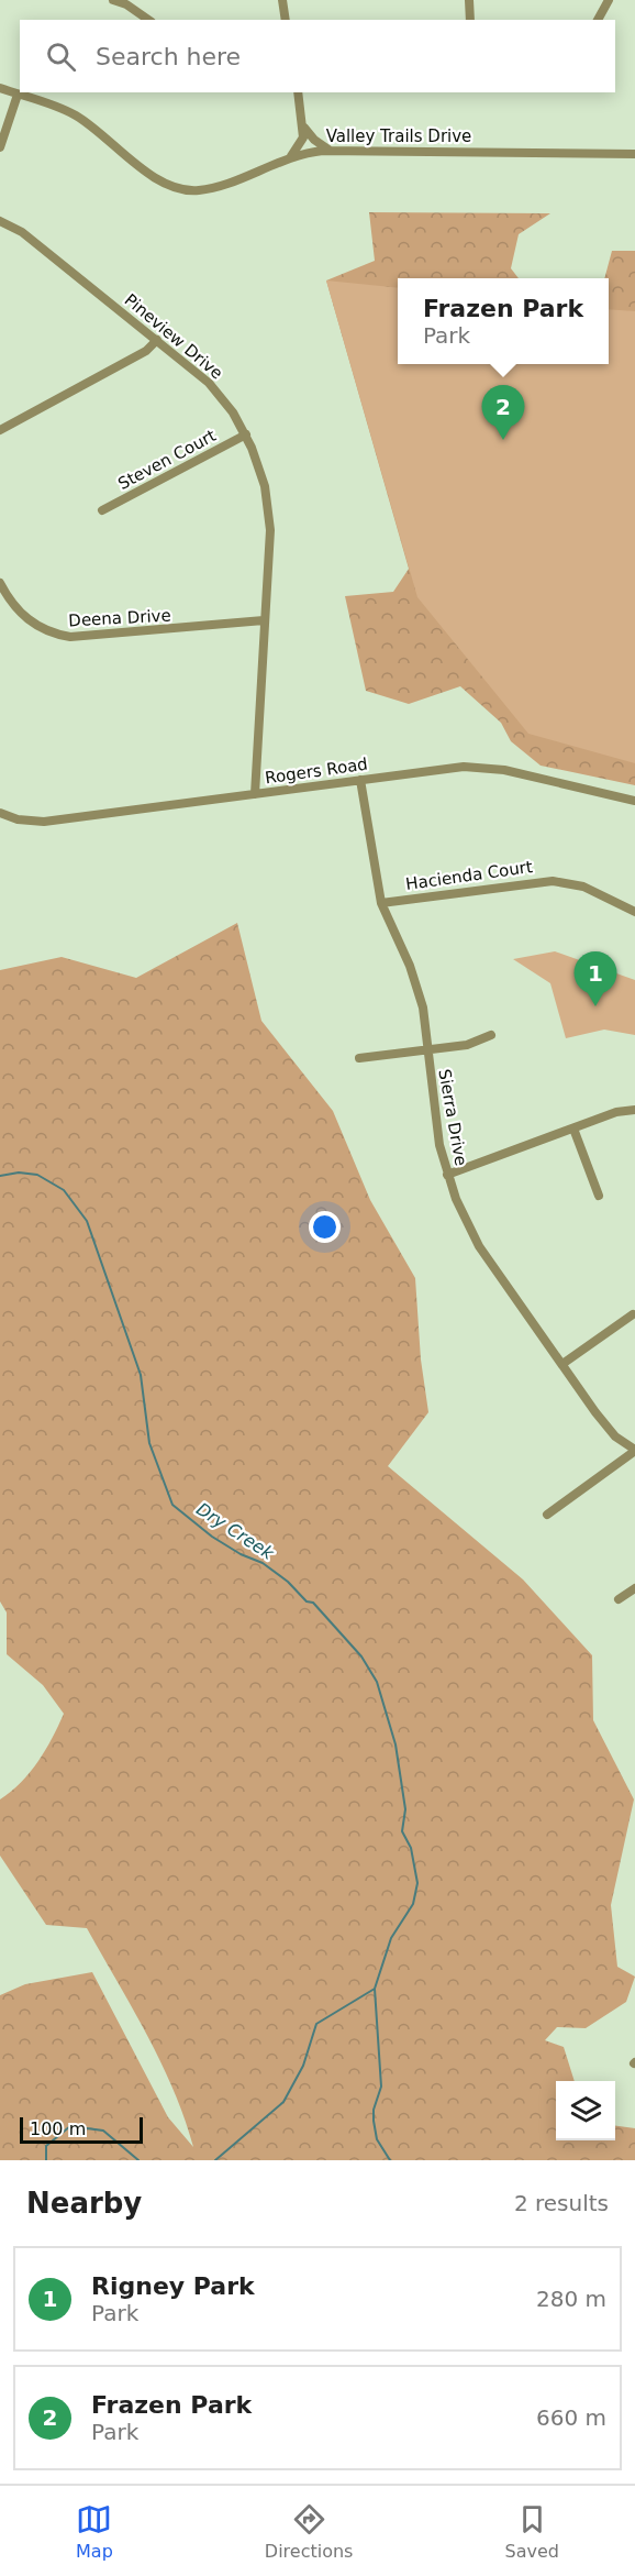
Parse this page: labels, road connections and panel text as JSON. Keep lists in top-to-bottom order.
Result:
{
  "streets": {
    "street": [
      "Valley Trails Drive",
      "Pineview Drive",
      "Steven Court",
      "Deena Drive",
      "Rogers Road",
      "Hacienda Court",
      "Sierra Drive"
    ]
  },
  "crossings": [
    ["Pineview Drive", "Steven Court"],
    ["Pineview Drive", "Deena Drive"],
    ["Pineview Drive", "Rogers Road"],
    ["Rogers Road", "Sierra Drive"],
    ["Hacienda Court", "Sierra Drive"]
  ],
  "water": ["Dry Creek"],
  "scale_bar": "100 m",
  "page": {
    "search": "Search here",
    "popup": ["Frazen Park", "Park"],
    "pins": ["2", "1"],
    "scale": "100 m",
    "heading": ["Nearby", "2 results"],
    "list": [
      {
        "mark": "1",
        "name": "Rigney Park",
        "note": "Park",
        "value": "280 m"
      },
      {
        "mark": "2",
        "name": "Frazen Park",
        "note": "Park",
        "value": "660 m"
      }
    ],
    "nav": ["Map", "Directions", "Saved"]
  }
}
